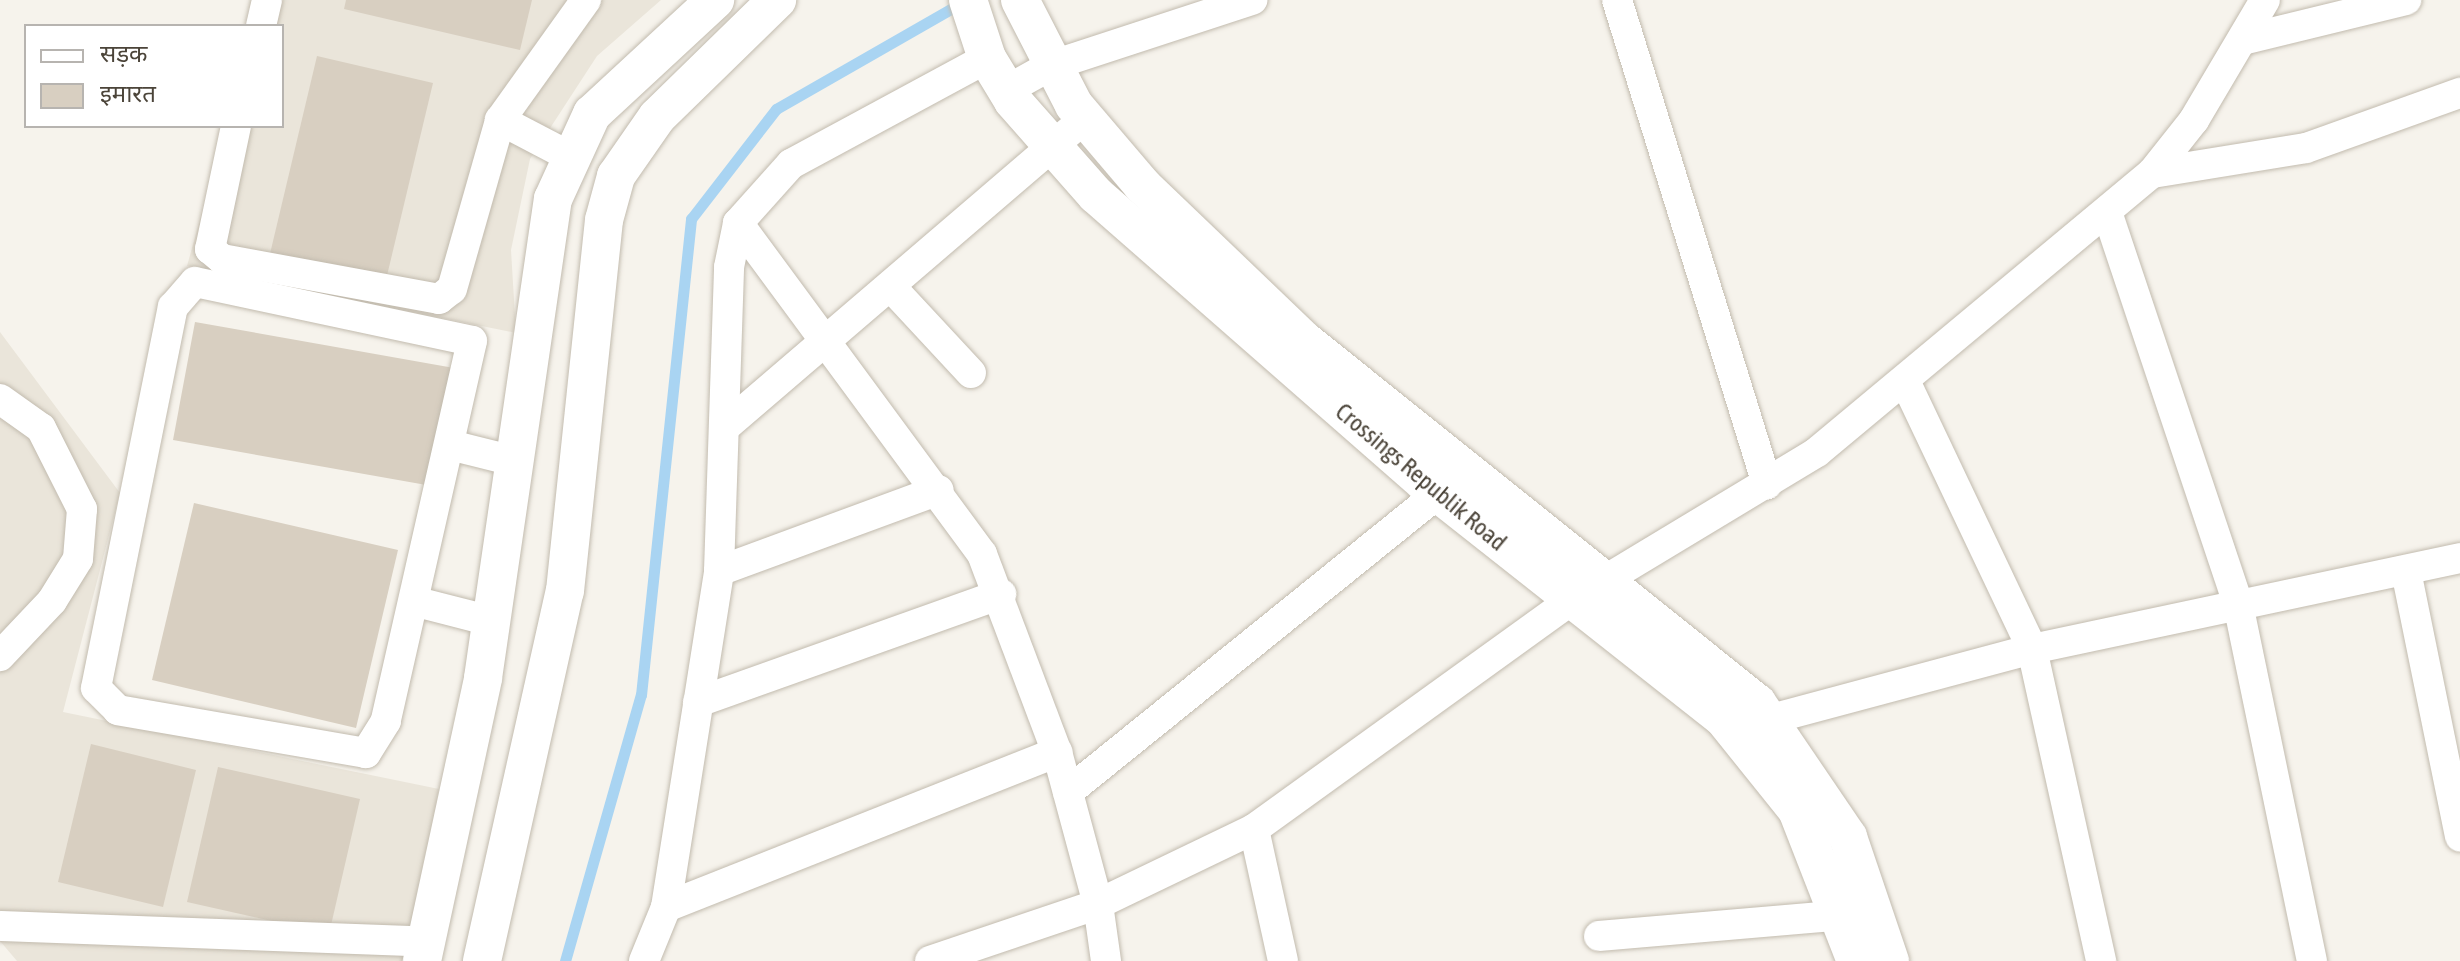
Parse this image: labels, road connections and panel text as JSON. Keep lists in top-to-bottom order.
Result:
{
  "streets": {
    "street": ["Crossings Republik Road"]
  },
  "legend": ["सड़क", "इमारत"]
}
